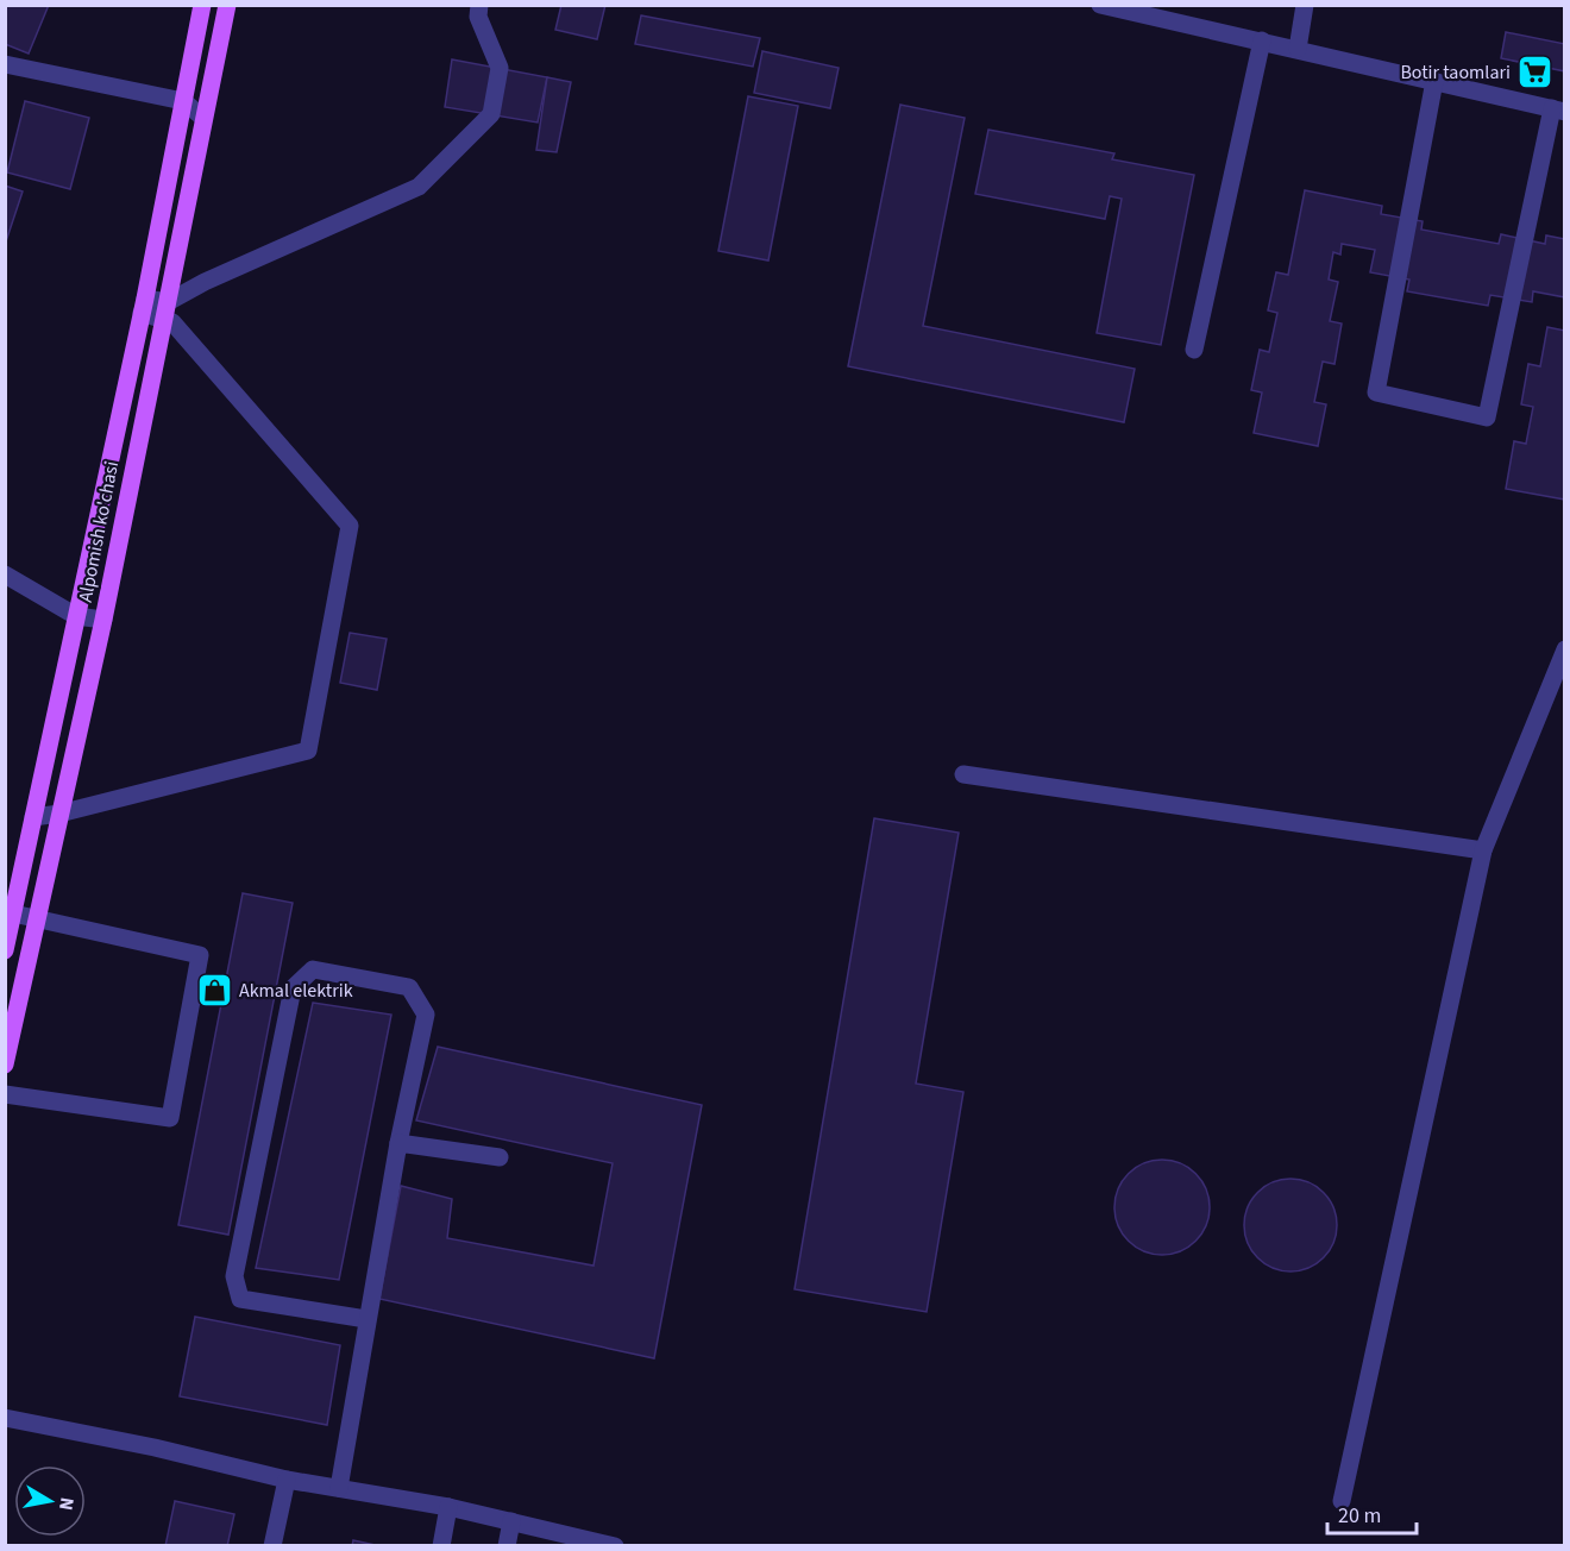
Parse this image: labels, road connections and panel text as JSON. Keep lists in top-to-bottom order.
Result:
{
  "streets": {
    "main road": ["Alpomish ko'chasi"]
  },
  "places": {
    "supermarket": ["Botir taomlari"],
    "shop": ["Akmal elektrik"]
  },
  "scale_bar": "20 m",
  "north": "right"
}
